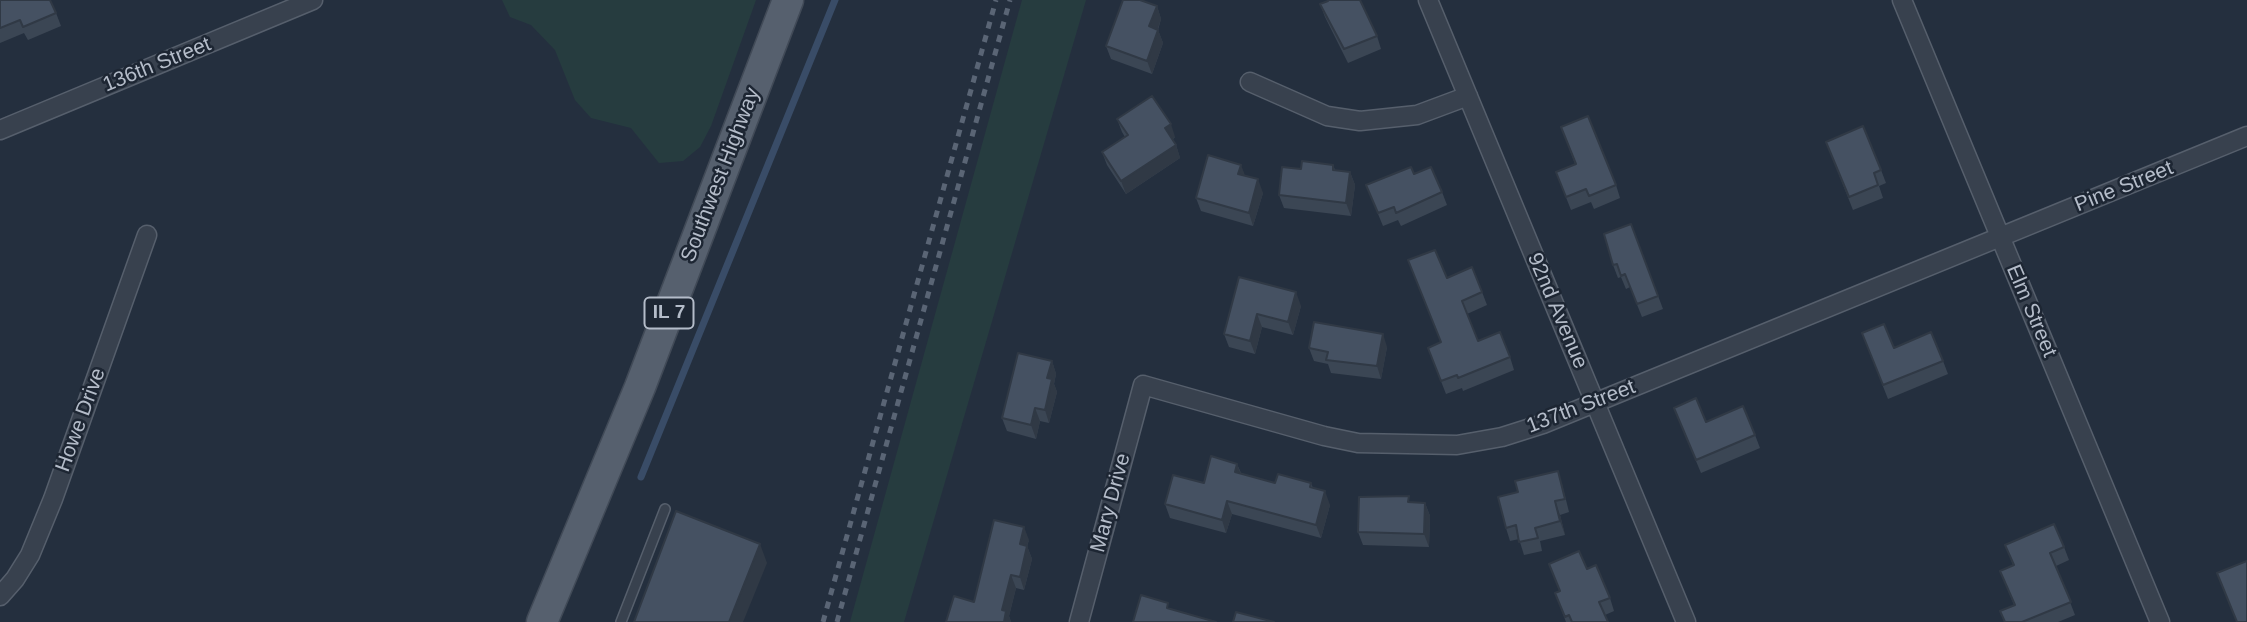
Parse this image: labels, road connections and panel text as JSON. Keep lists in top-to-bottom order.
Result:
{
  "streets": {
    "main road": ["Southwest Highway", "IL 7"],
    "street": [
      "136th Street",
      "Pine Street",
      "92nd Avenue",
      "Elm Street",
      "137th Street",
      "Howe Drive",
      "Mary Drive"
    ]
  },
  "crossings": [
    ["Pine Street", "Elm Street"],
    ["Pine Street", "137th Street"],
    ["92nd Avenue", "137th Street"],
    ["Elm Street", "137th Street"],
    ["137th Street", "Mary Drive"]
  ]
}
